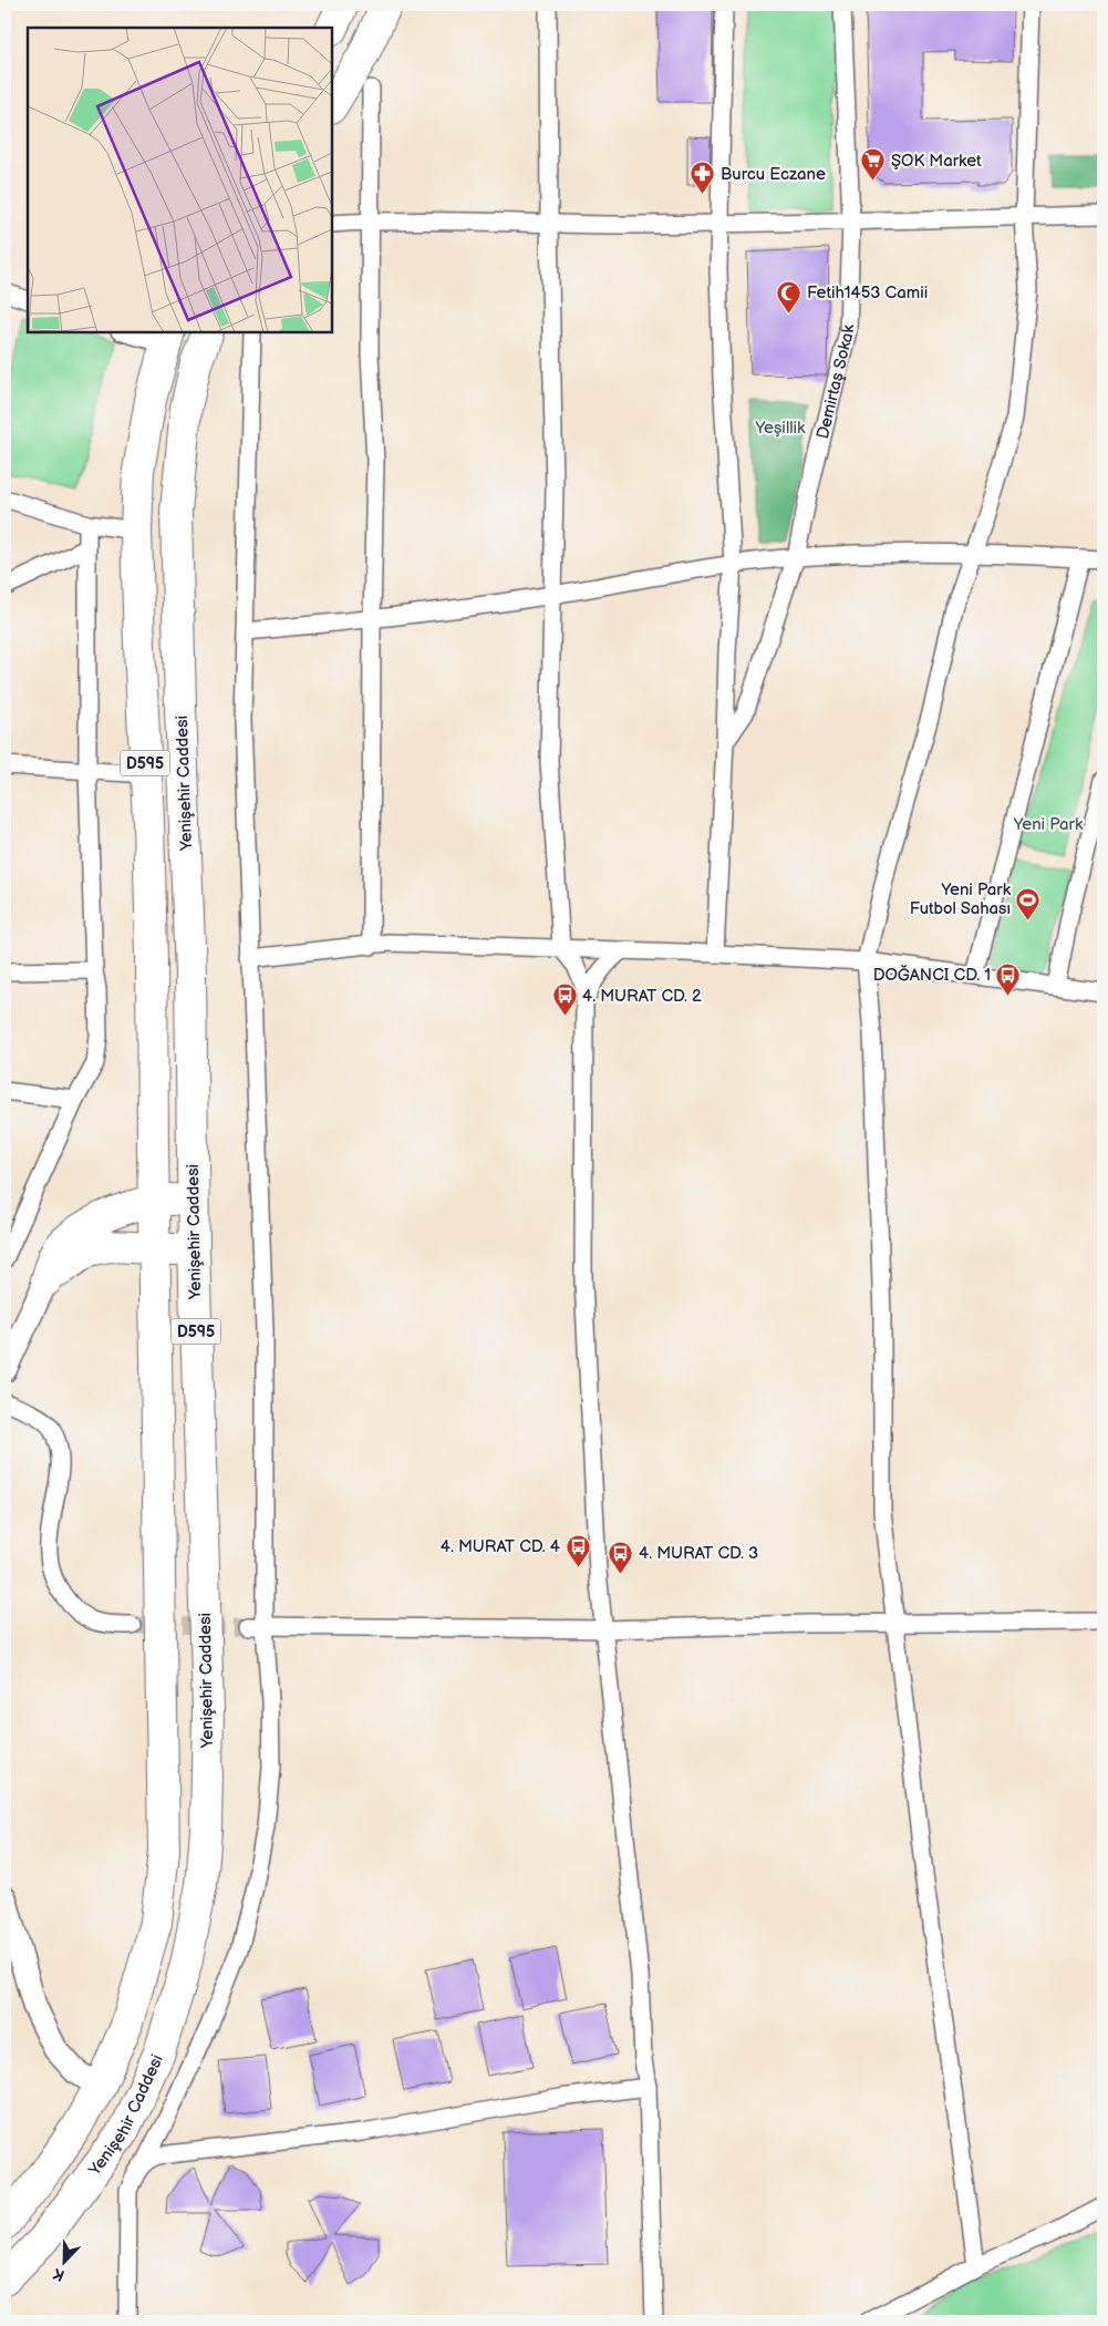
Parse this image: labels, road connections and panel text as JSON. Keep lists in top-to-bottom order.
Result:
{
  "streets": {
    "highway": ["D595", "Yenişehir Caddesi"],
    "street": ["Demirtaş Sokak"]
  },
  "parks": ["Yeşillik", "Yeni Park"],
  "places": {
    "supermarket": ["ŞOK Market"],
    "pharmacy": ["Burcu Eczane"],
    "mosque": ["Fetih1453 Camii"],
    "sports": ["Yeni Park Futbol Sahası"],
    "bus stop": [
      "DOĞANCI CD. 1",
      "4. MURAT CD. 2",
      "4. MURAT CD. 4",
      "4. MURAT CD. 3"
    ]
  },
  "north": "bottom left"
}
